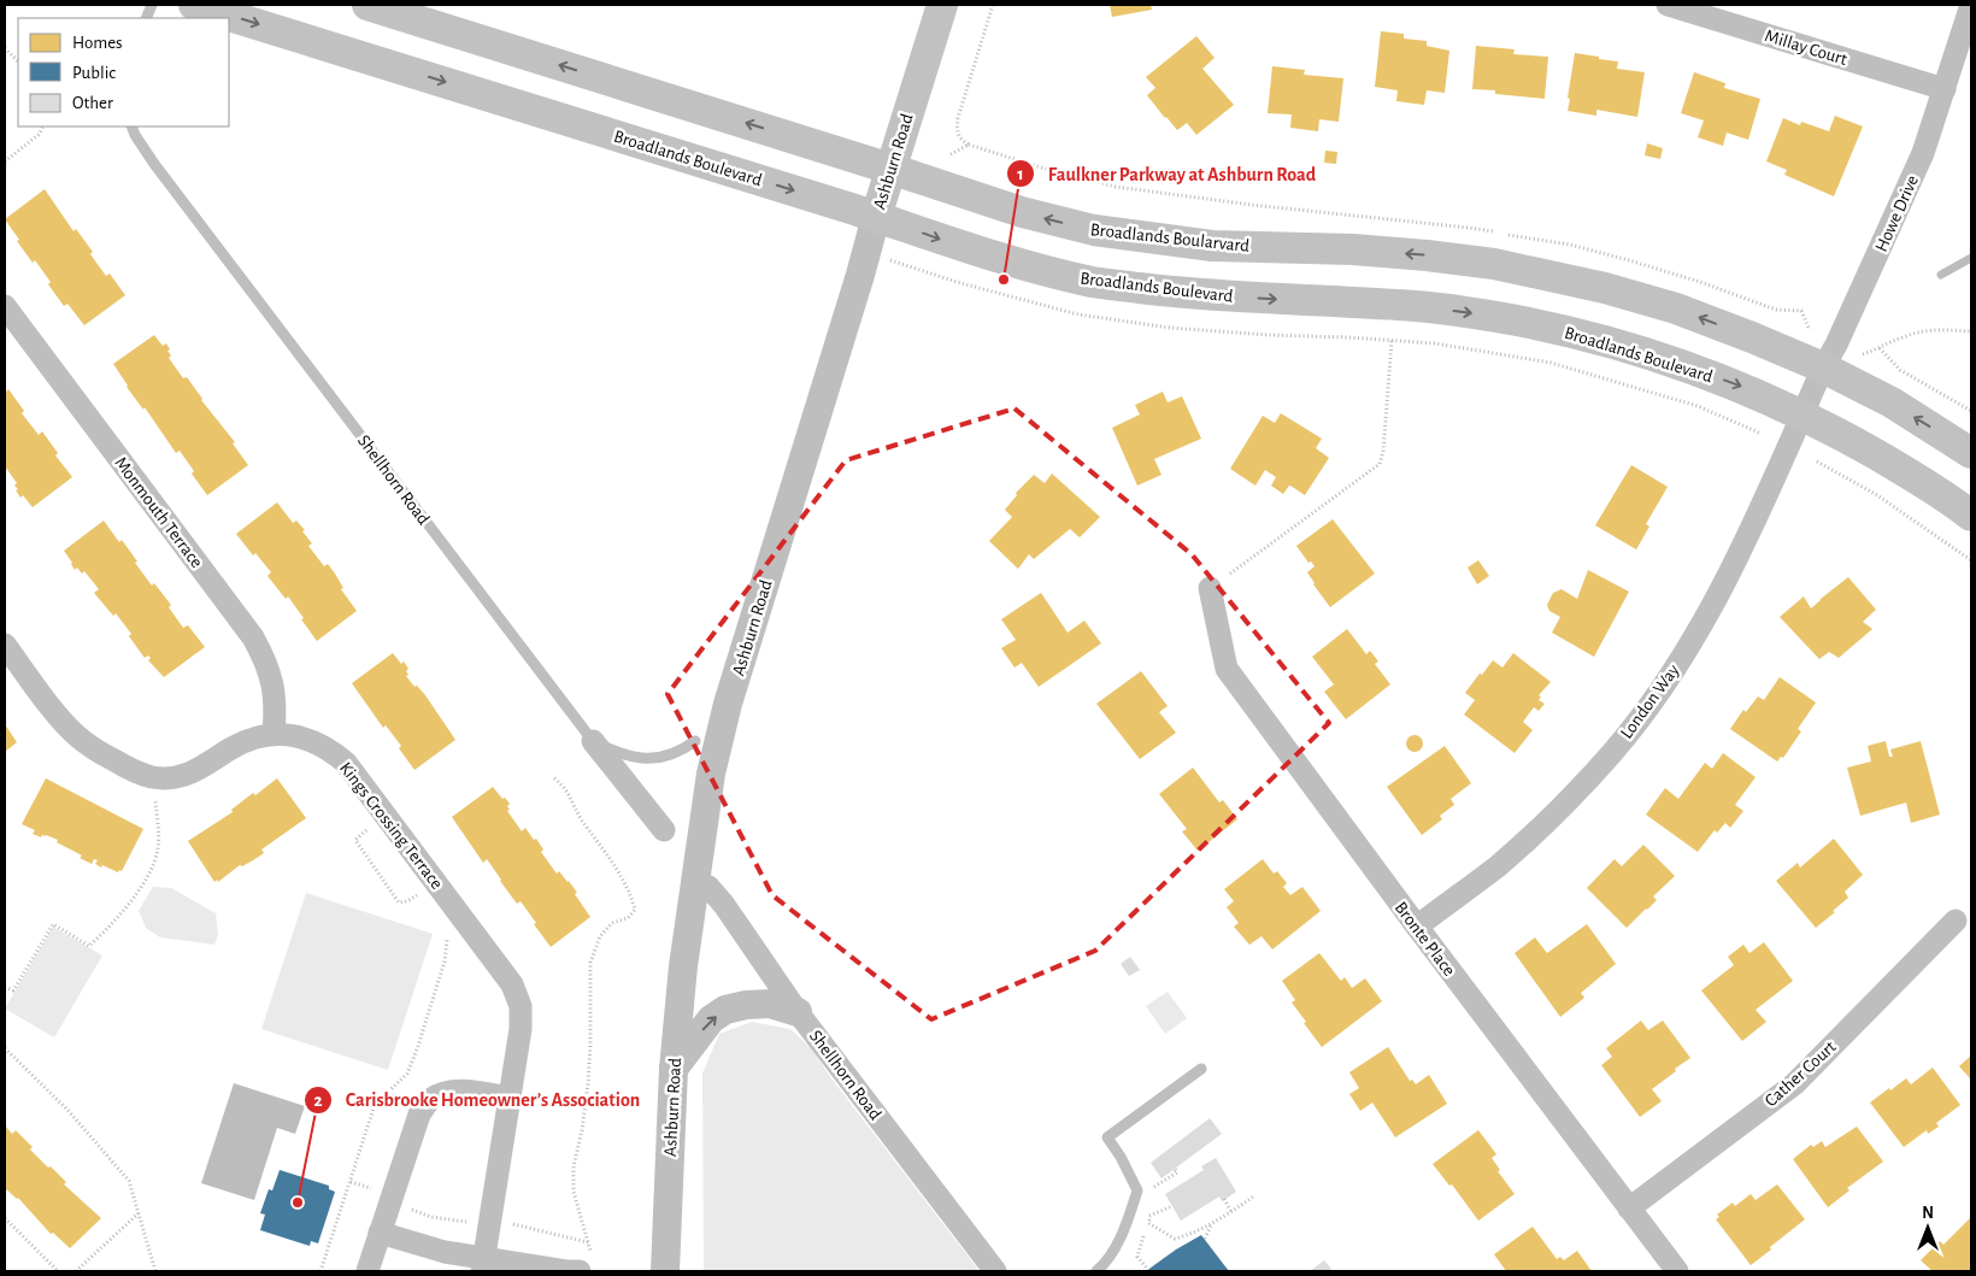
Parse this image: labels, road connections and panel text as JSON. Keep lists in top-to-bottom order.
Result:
{
  "streets": {
    "main road": ["Broadlands Boulevard", "Ashburn Road", "Broadlands Boularvard"],
    "street": [
      "Millay Court",
      "Howe Drive",
      "Shellhorn Road",
      "Monmouth Terrace",
      "London Way",
      "Kings Crossing Terrace",
      "Bronte Place",
      "Cather Court"
    ]
  },
  "crossings": [
    ["Millay Court", "Howe Drive"],
    ["Broadlands Boulevard", "Ashburn Road"],
    ["Broadlands Boulevard", "Howe Drive"],
    ["Broadlands Boulevard", "London Way"],
    ["Ashburn Road", "Broadlands Boularvard"],
    ["Ashburn Road", "Shellhorn Road"],
    ["Howe Drive", "Broadlands Boularvard"],
    ["Howe Drive", "London Way"],
    ["Monmouth Terrace", "Kings Crossing Terrace"],
    ["London Way", "Bronte Place"],
    ["Bronte Place", "Cather Court"]
  ],
  "one_way": ["Broadlands Boularvard"],
  "places": ["Faulkner Parkway at Ashburn Road", "Carisbrooke Homeowner’s Association"],
  "legend": ["Homes", "Public", "Other"],
  "north": "top"
}
